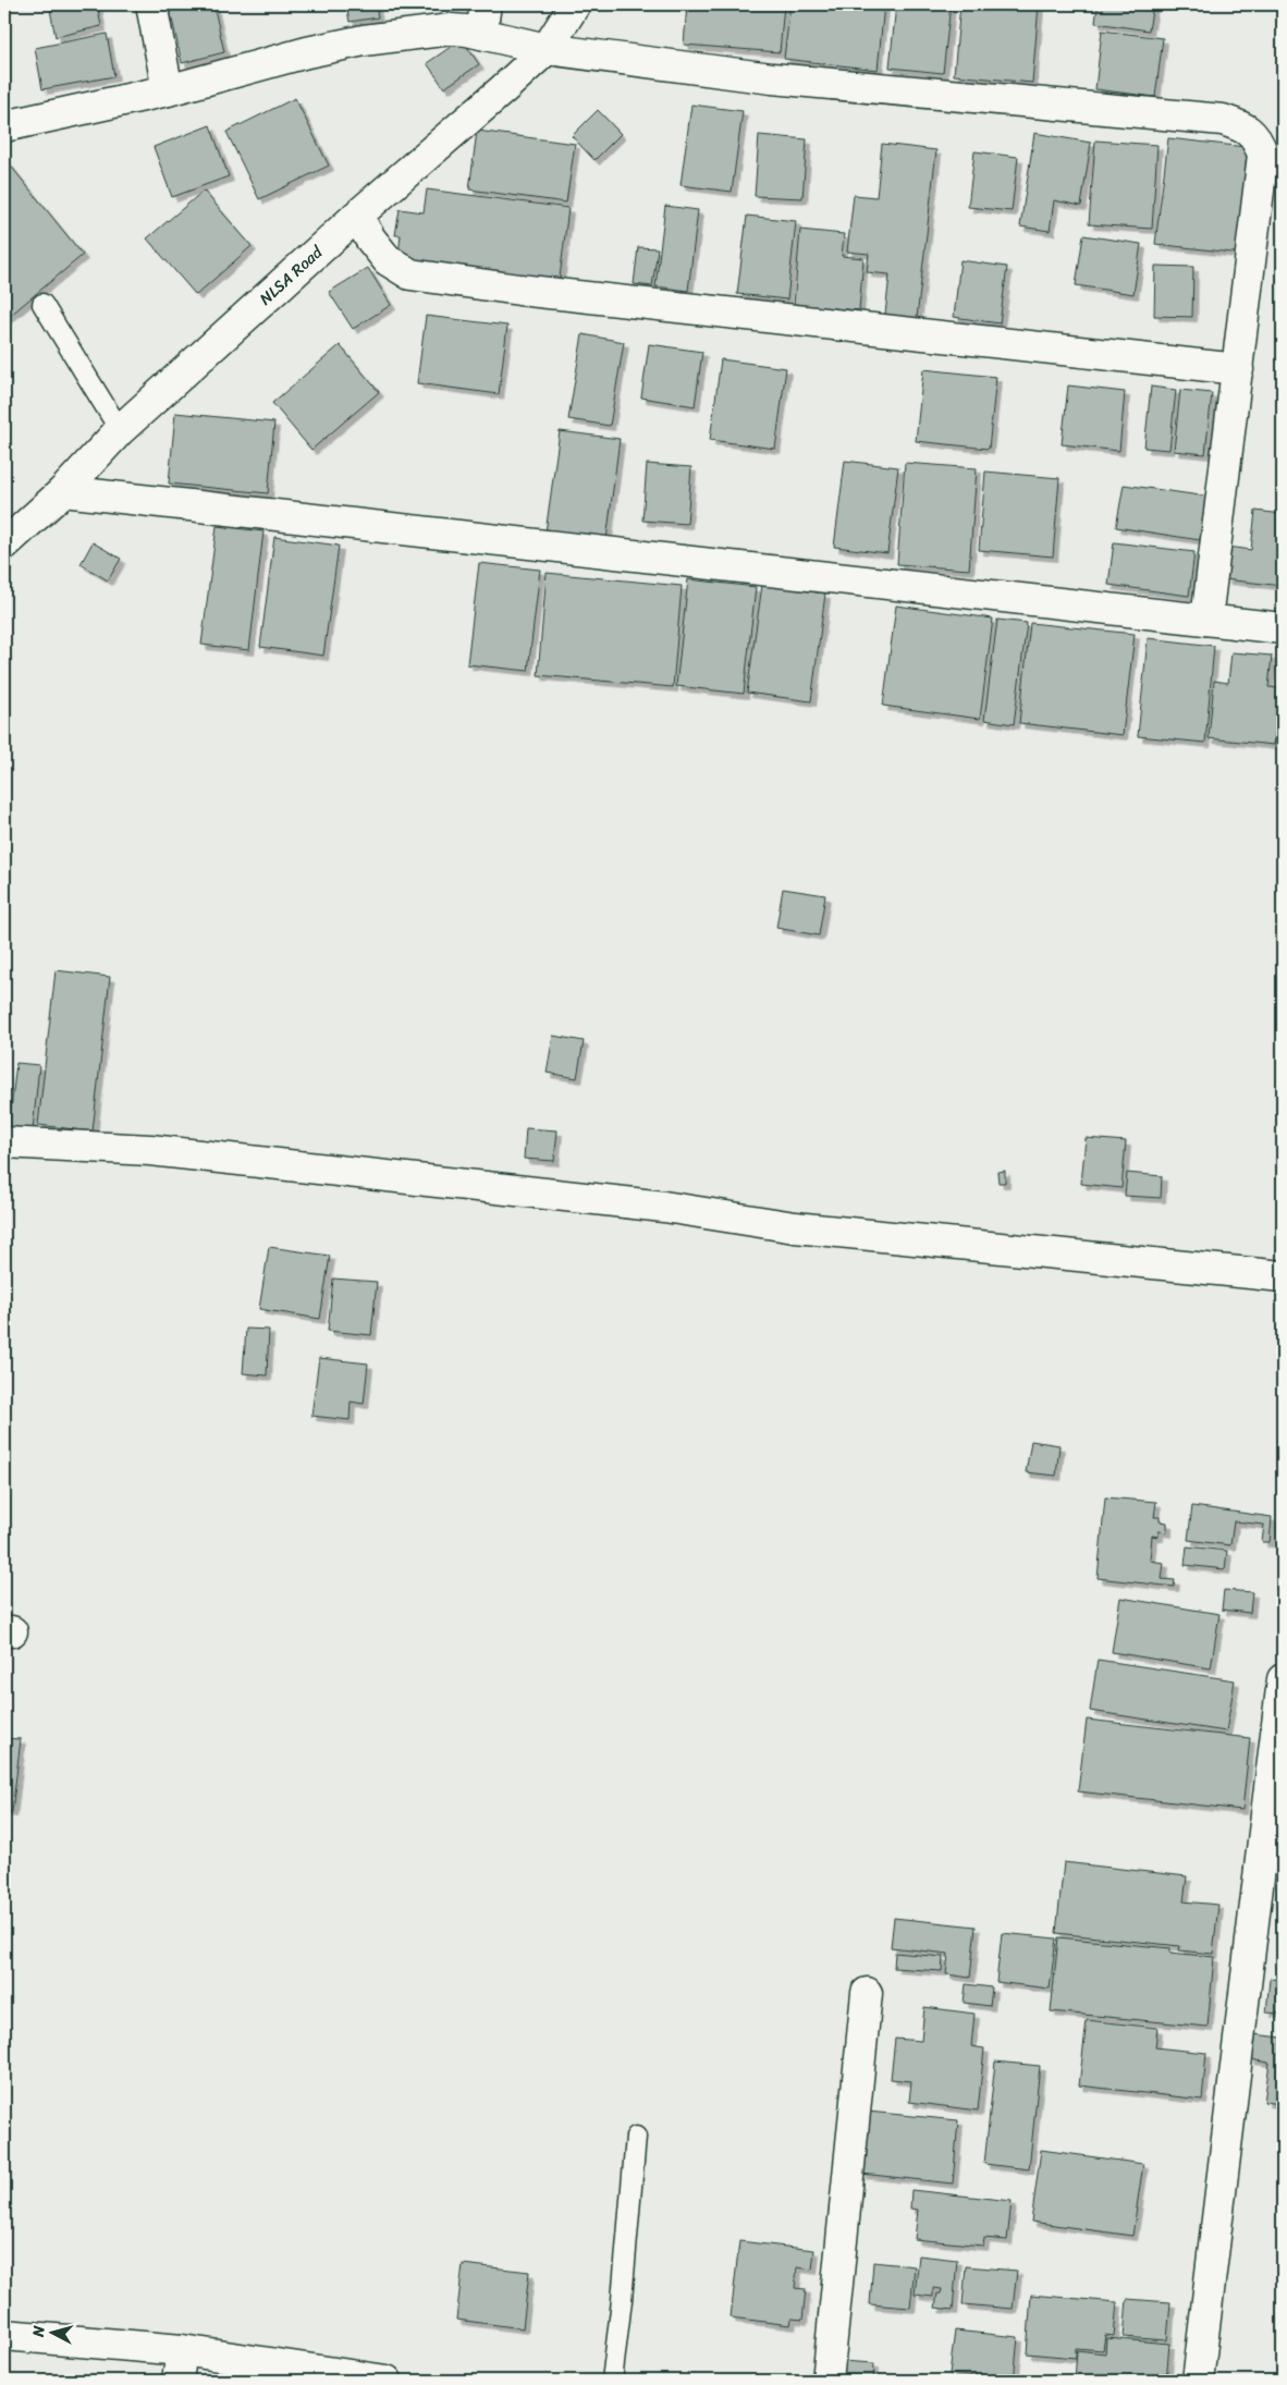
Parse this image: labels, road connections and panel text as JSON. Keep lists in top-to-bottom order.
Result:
{
  "streets": {
    "street": ["NLSA Road"]
  },
  "north": "left"
}
